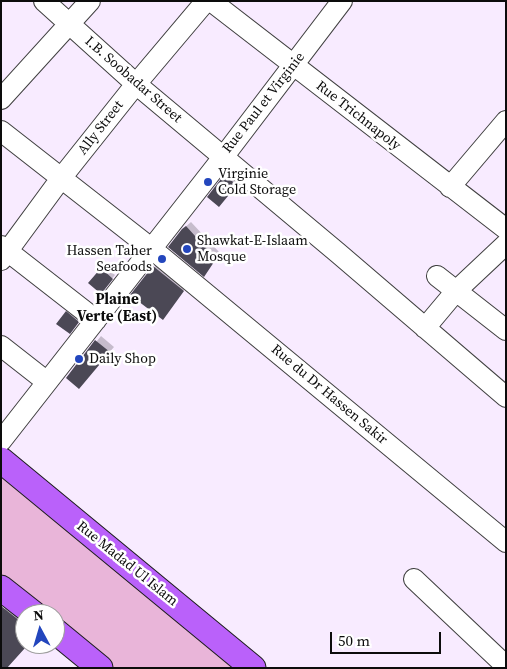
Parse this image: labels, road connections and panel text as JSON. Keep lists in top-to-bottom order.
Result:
{
  "streets": {
    "main road": ["Rue Madad Ul Islam"],
    "street": [
      "I.B. Soobadar Street",
      "Rue Paul et Virginie",
      "Rue Trichnapoly",
      "Ally Street",
      "Rue du Dr Hassen Sakir"
    ]
  },
  "crossings": [
    ["I.B. Soobadar Street", "Rue Paul et Virginie"],
    ["I.B. Soobadar Street", "Ally Street"],
    ["Rue Paul et Virginie", "Rue Trichnapoly"],
    ["Rue Paul et Virginie", "Rue du Dr Hassen Sakir"],
    ["Ally Street", "Rue du Dr Hassen Sakir"]
  ],
  "districts": ["Plaine Verte (East)"],
  "places": [
    "Virginie Cold Storage",
    "Shawkat-E-Islaam Mosque",
    "Hassen Taher Seafoods",
    "Daily Shop"
  ],
  "scale_bar": "50 m",
  "north": "top"
}
